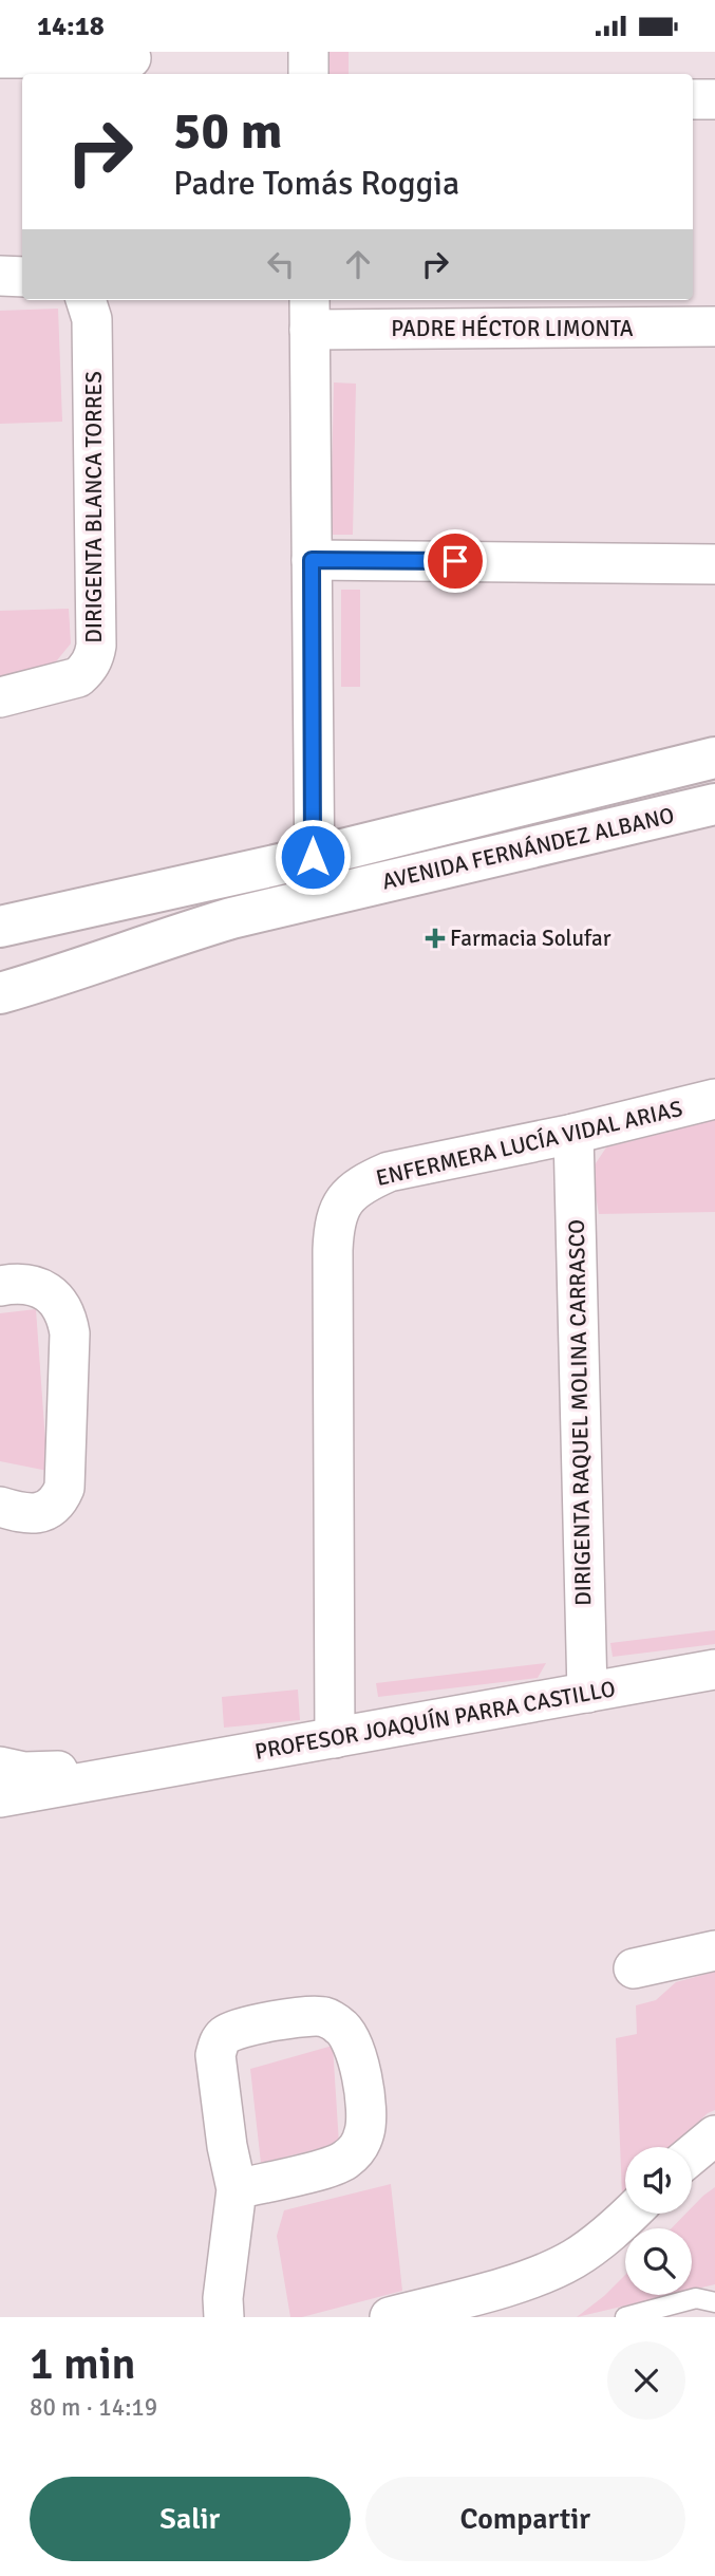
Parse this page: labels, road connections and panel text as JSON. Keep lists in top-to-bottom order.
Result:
{
  "streets": {
    "street": [
      "PADRE HÉCTOR LIMONTA",
      "DIRIGENTA BLANCA TORRES",
      "AVENIDA FERNÁNDEZ ALBANO",
      "ENFERMERA LUCÍA VIDAL ARIAS",
      "DIRIGENTA RAQUEL MOLINA CARRASCO",
      "PROFESOR JOAQUÍN PARRA CASTILLO"
    ]
  },
  "crossings": [
    ["ENFERMERA LUCÍA VIDAL ARIAS", "DIRIGENTA RAQUEL MOLINA CARRASCO"],
    ["ENFERMERA LUCÍA VIDAL ARIAS", "PROFESOR JOAQUÍN PARRA CASTILLO"],
    ["DIRIGENTA RAQUEL MOLINA CARRASCO", "PROFESOR JOAQUÍN PARRA CASTILLO"]
  ],
  "places": {
    "health": ["Farmacia Solufar"]
  },
  "page": {
    "status": "14:18",
    "turn": ["50 m", "Padre Tomás Roggia"],
    "heading": ["1 min", "80 m · 14:19"],
    "buttons": ["Salir", "Compartir"]
  }
}
